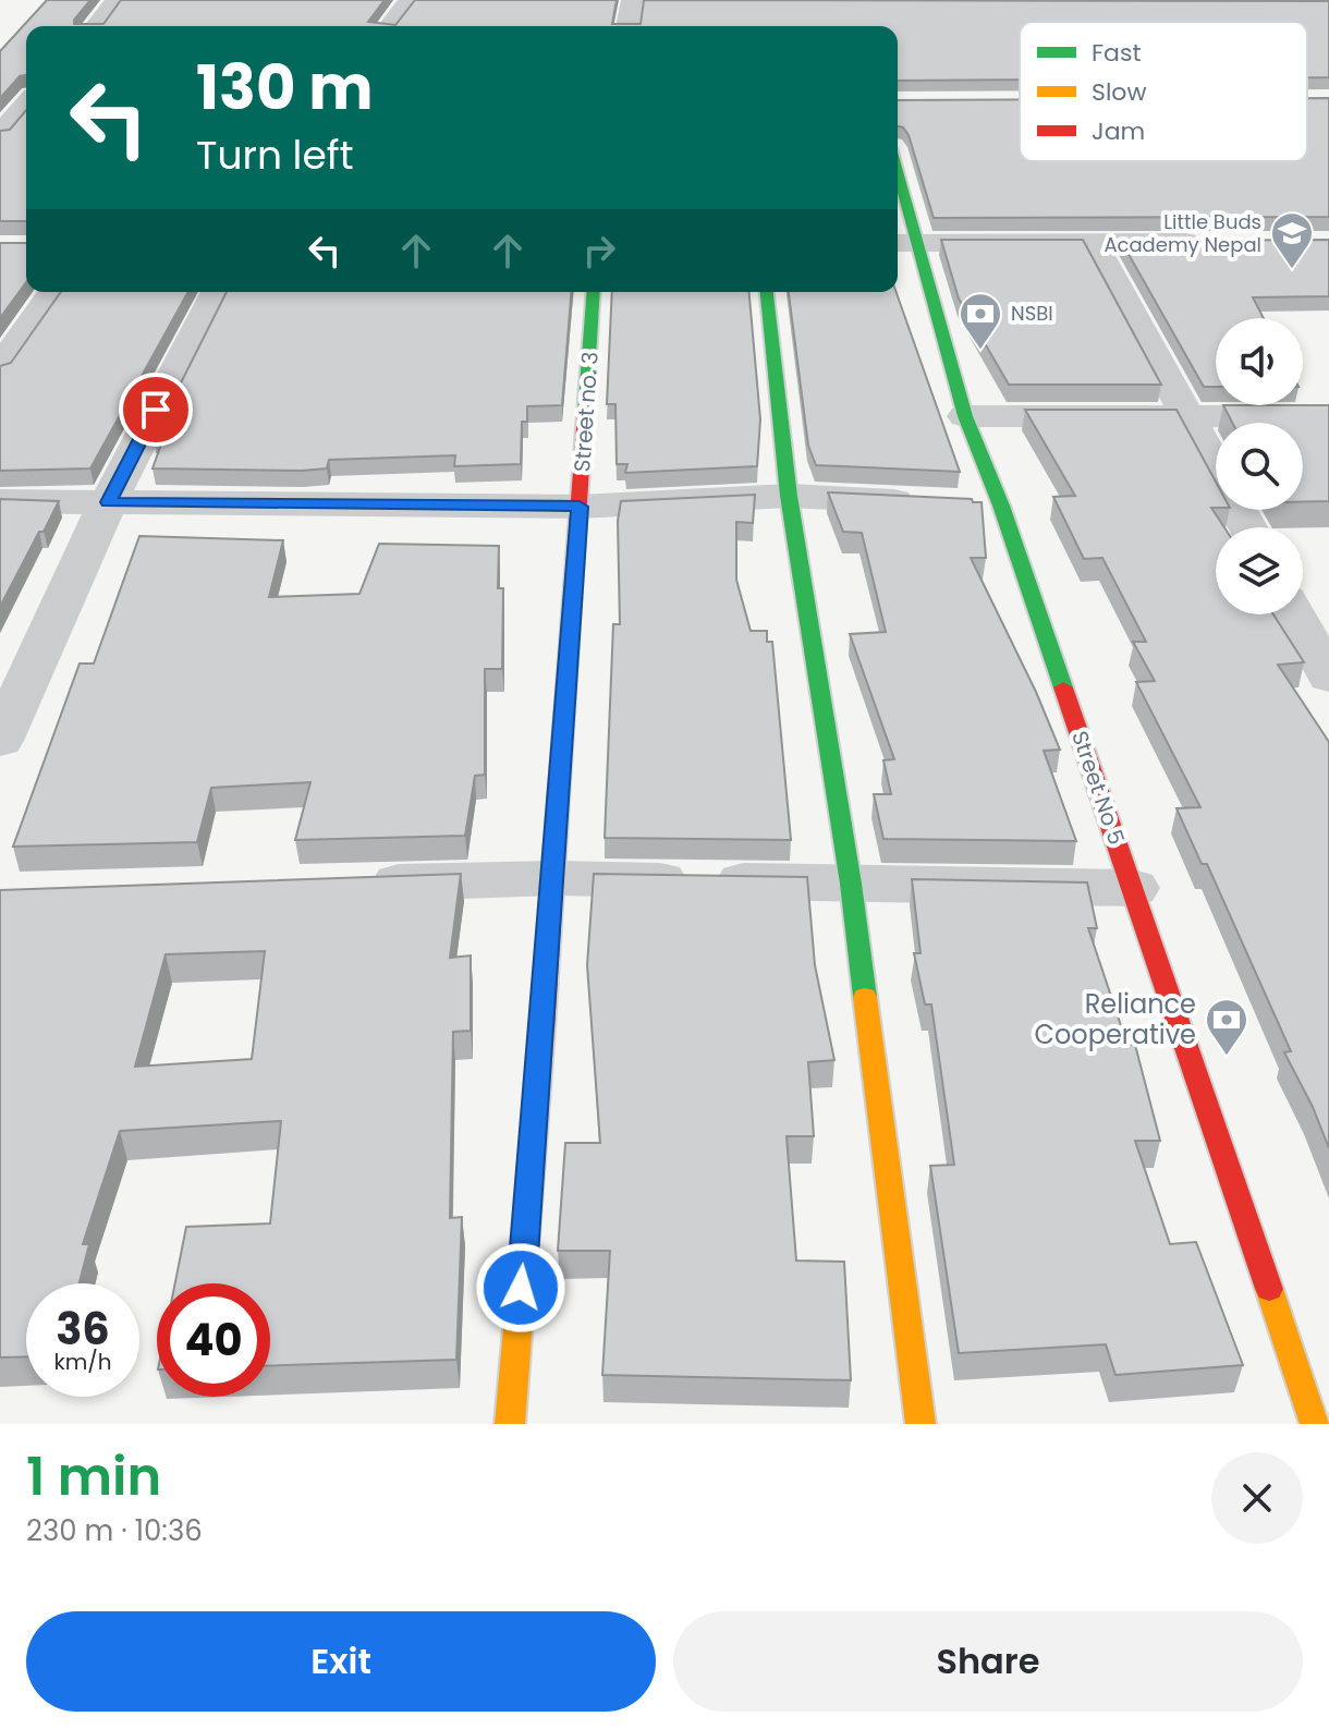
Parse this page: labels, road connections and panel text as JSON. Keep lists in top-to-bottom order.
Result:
{
  "streets": {
    "street": ["Street no. 3", "Street No 5"]
  },
  "places": {
    "school or university": ["Little Buds Academy Nepal"],
    "bank": ["NSBI", "Reliance Cooperative"]
  },
  "legend": ["Fast", "Slow", "Jam"],
  "page": {
    "turn": ["130 m", "Turn left"],
    "speed": "36 km/h",
    "limit": "40",
    "heading": ["1 min", "230 m · 10:36"],
    "buttons": ["Exit", "Share"]
  }
}
